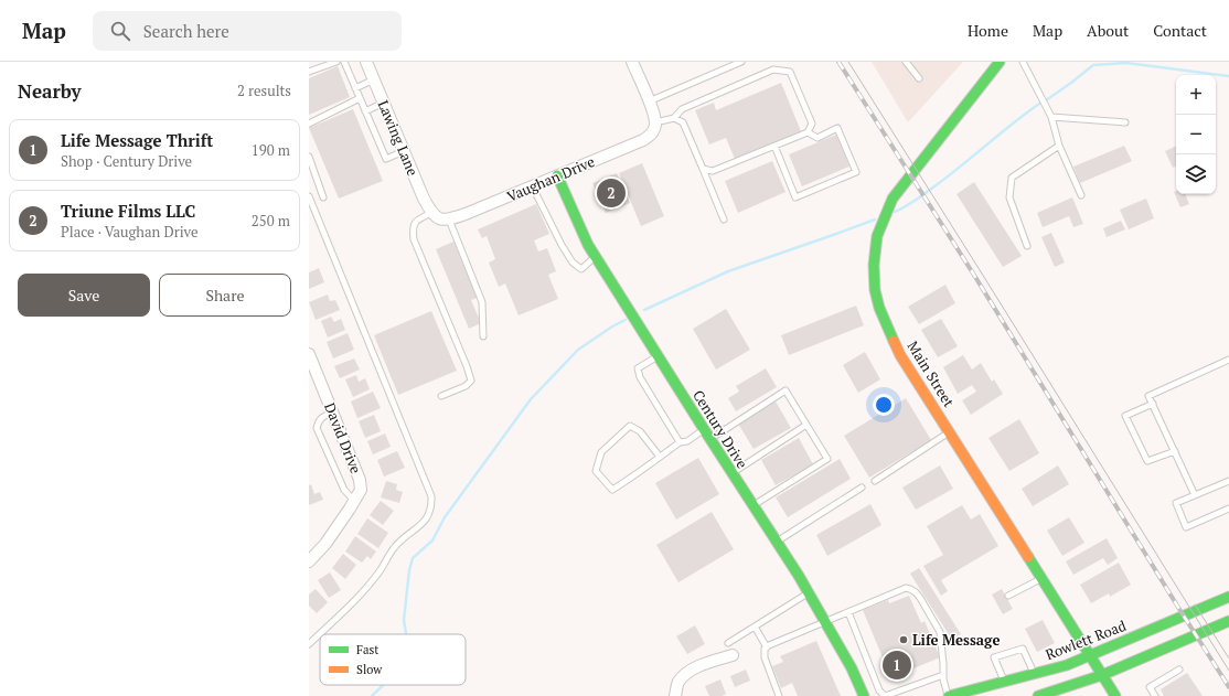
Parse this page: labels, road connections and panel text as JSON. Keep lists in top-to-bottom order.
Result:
{
  "streets": {
    "street": [
      "Lawing Lane",
      "Vaughan Drive",
      "Main Street",
      "Century Drive",
      "David Drive",
      "Rowlett Road"
    ]
  },
  "crossings": [
    ["Vaughan Drive", "Century Drive"],
    ["Main Street", "Rowlett Road"]
  ],
  "places": ["Life Message"],
  "legend": ["Fast", "Slow"],
  "page": {
    "header": "Map",
    "search": "Search here",
    "nav": [
      "Home",
      "Map",
      "About",
      "Contact"
    ],
    "heading": ["Nearby", "2 results"],
    "map_buttons": ["+", "−"],
    "list": [
      {
        "mark": "1",
        "name": "Life Message Thrift",
        "note": "Shop · Century Drive",
        "value": "190 m"
      },
      {
        "mark": "2",
        "name": "Triune Films LLC",
        "note": "Place · Vaughan Drive",
        "value": "250 m"
      }
    ],
    "pins": ["2", "1"],
    "buttons": ["Save", "Share"]
  }
}
